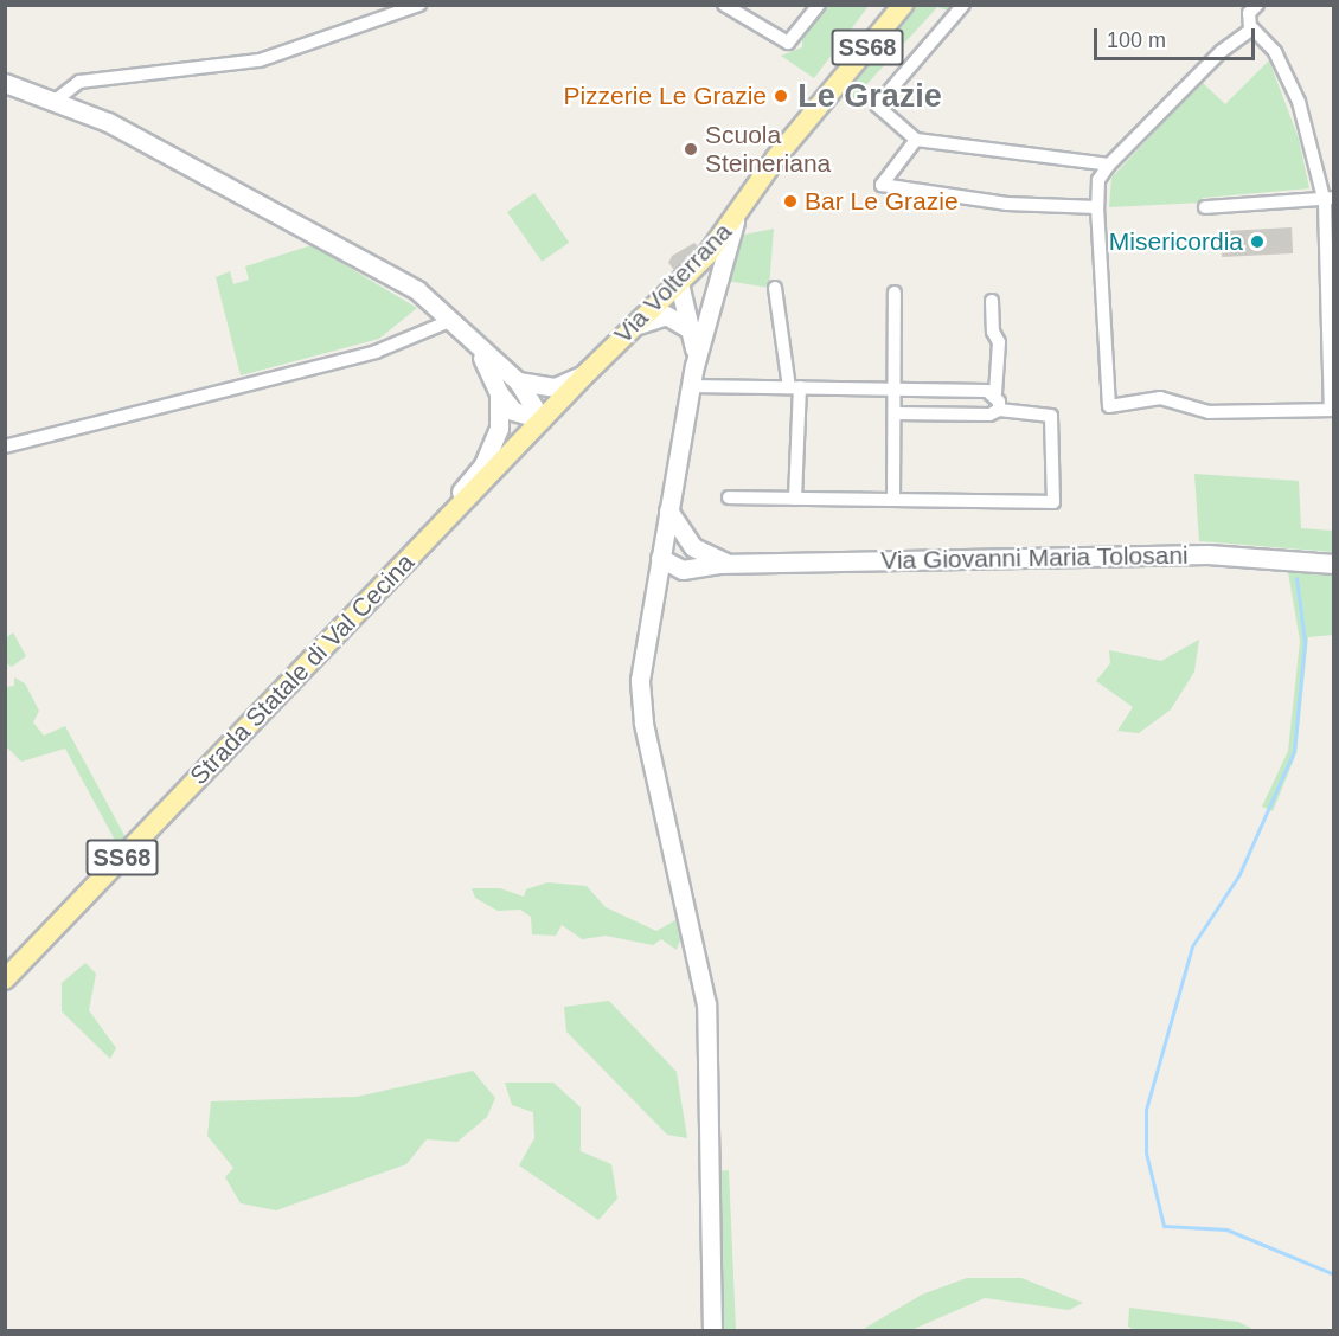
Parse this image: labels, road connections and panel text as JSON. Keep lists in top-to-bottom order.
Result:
{
  "streets": {
    "main road": [
      "SS68",
      "Via Volterrana",
      "Via Giovanni Maria Tolosani",
      "Strada Statale di Val Cecina"
    ]
  },
  "crossings": [
    ["Via Volterrana", "Strada Statale di Val Cecina"]
  ],
  "districts": ["Le Grazie"],
  "places": [
    "Pizzerie Le Grazie",
    "Scuola Steineriana",
    "Bar Le Grazie",
    "Misericordia"
  ],
  "scale_bar": "100 m"
}
